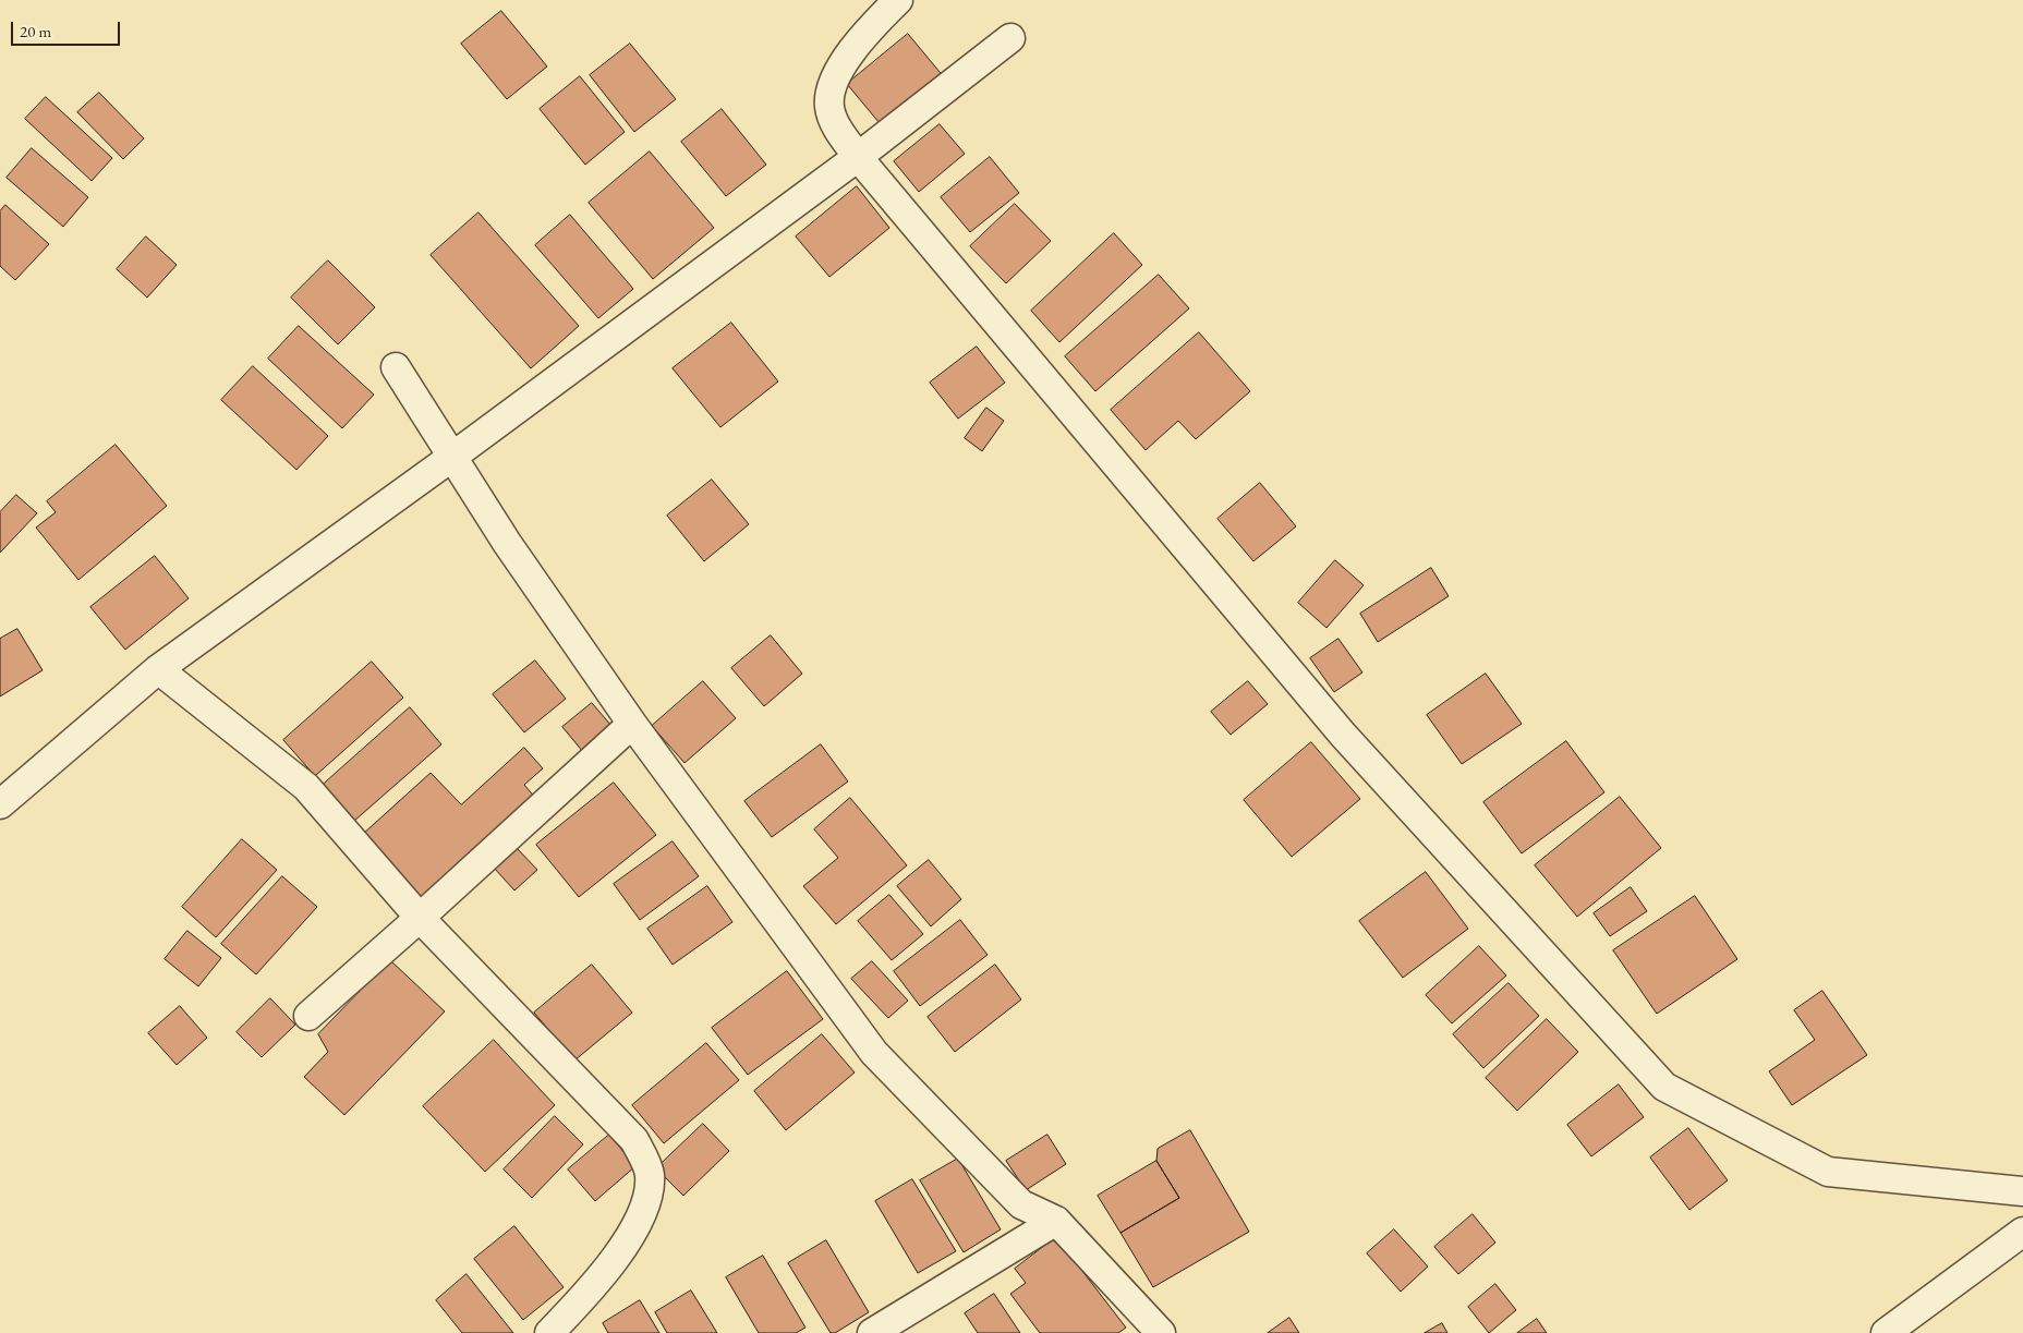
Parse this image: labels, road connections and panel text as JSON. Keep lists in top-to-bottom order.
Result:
{
  "scale_bar": "20 m"
}
